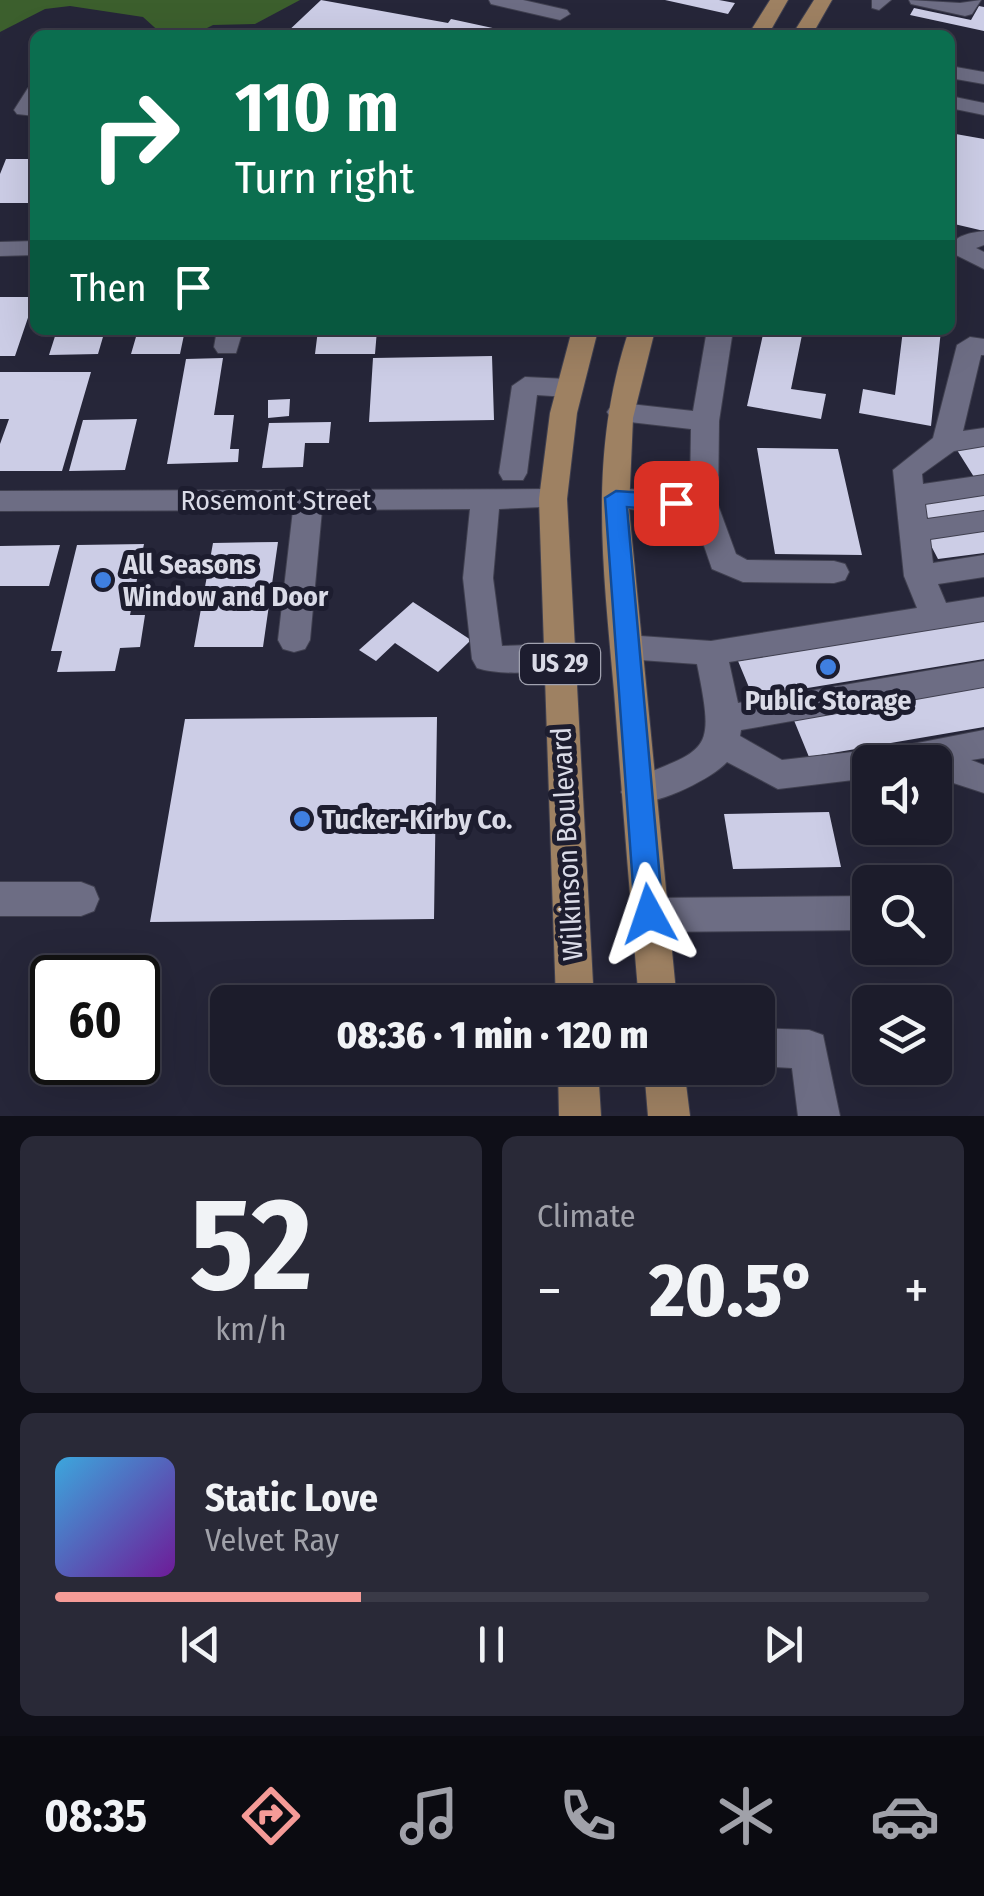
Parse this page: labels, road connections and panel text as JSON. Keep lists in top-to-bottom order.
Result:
{
  "streets": {
    "main road": ["US 29", "Wilkinson Boulevard"],
    "street": ["Rosemont Street"]
  },
  "crossings": [
    ["Rosemont Street", "Wilkinson Boulevard"]
  ],
  "places": ["All Seasons Window and Door", "Public Storage", "Tucker-Kirby Co."],
  "page": {
    "turn": ["110 m", "Turn right"],
    "then": "Then",
    "limit": "60",
    "trip": "08:36 · 1 min · 120 m",
    "tile": [
      ["52", "km/h"],
      "Climate"
    ],
    "heat": ["−", "20.5°", "+"],
    "song": ["Static Love", "Velvet Ray"],
    "tabs": "08:35"
  }
}
